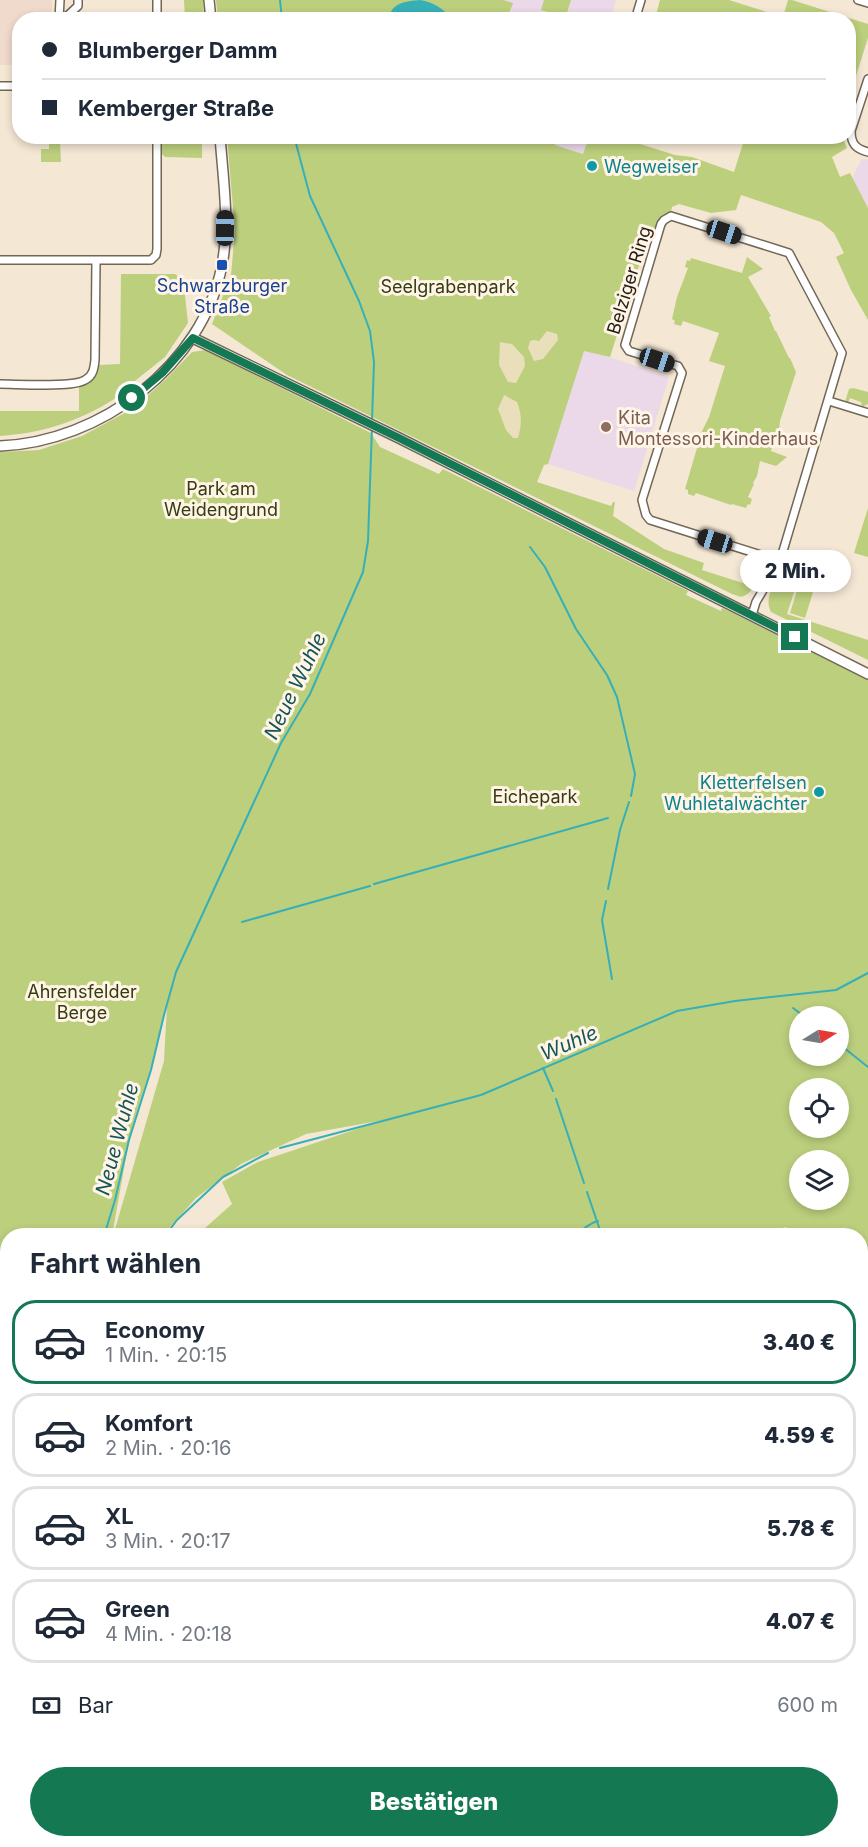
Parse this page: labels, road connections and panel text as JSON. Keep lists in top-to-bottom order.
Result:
{
  "streets": {
    "street": ["Belziger Ring"]
  },
  "water": ["Neue Wuhle", "Wuhle"],
  "parks": [
    "Seelgrabenpark",
    "Park am Weidengrund",
    "Eichepark",
    "Ahrensfelder Berge"
  ],
  "places": {
    "other": ["Wegweiser", "Kita Montessori-Kinderhaus", "Kletterfelsen Wuhletalwächter"],
    "transit": ["Schwarzburger Straße"]
  },
  "north": "right",
  "page": {
    "banner": ["Blumberger Damm", "Kemberger Straße"],
    "bubble": "2 Min.",
    "heading": "Fahrt wählen",
    "list": [
      {
        "name": "Economy",
        "note": "1 Min. · 20:15",
        "value": "3.40 €"
      },
      {
        "name": "Komfort",
        "note": "2 Min. · 20:16",
        "value": "4.59 €"
      },
      {
        "name": "XL",
        "note": "3 Min. · 20:17",
        "value": "5.78 €"
      },
      {
        "name": "Green",
        "note": "4 Min. · 20:18",
        "value": "4.07 €"
      }
    ],
    "pay": ["Bar", "600 m"],
    "buttons": "Bestätigen"
  }
}
